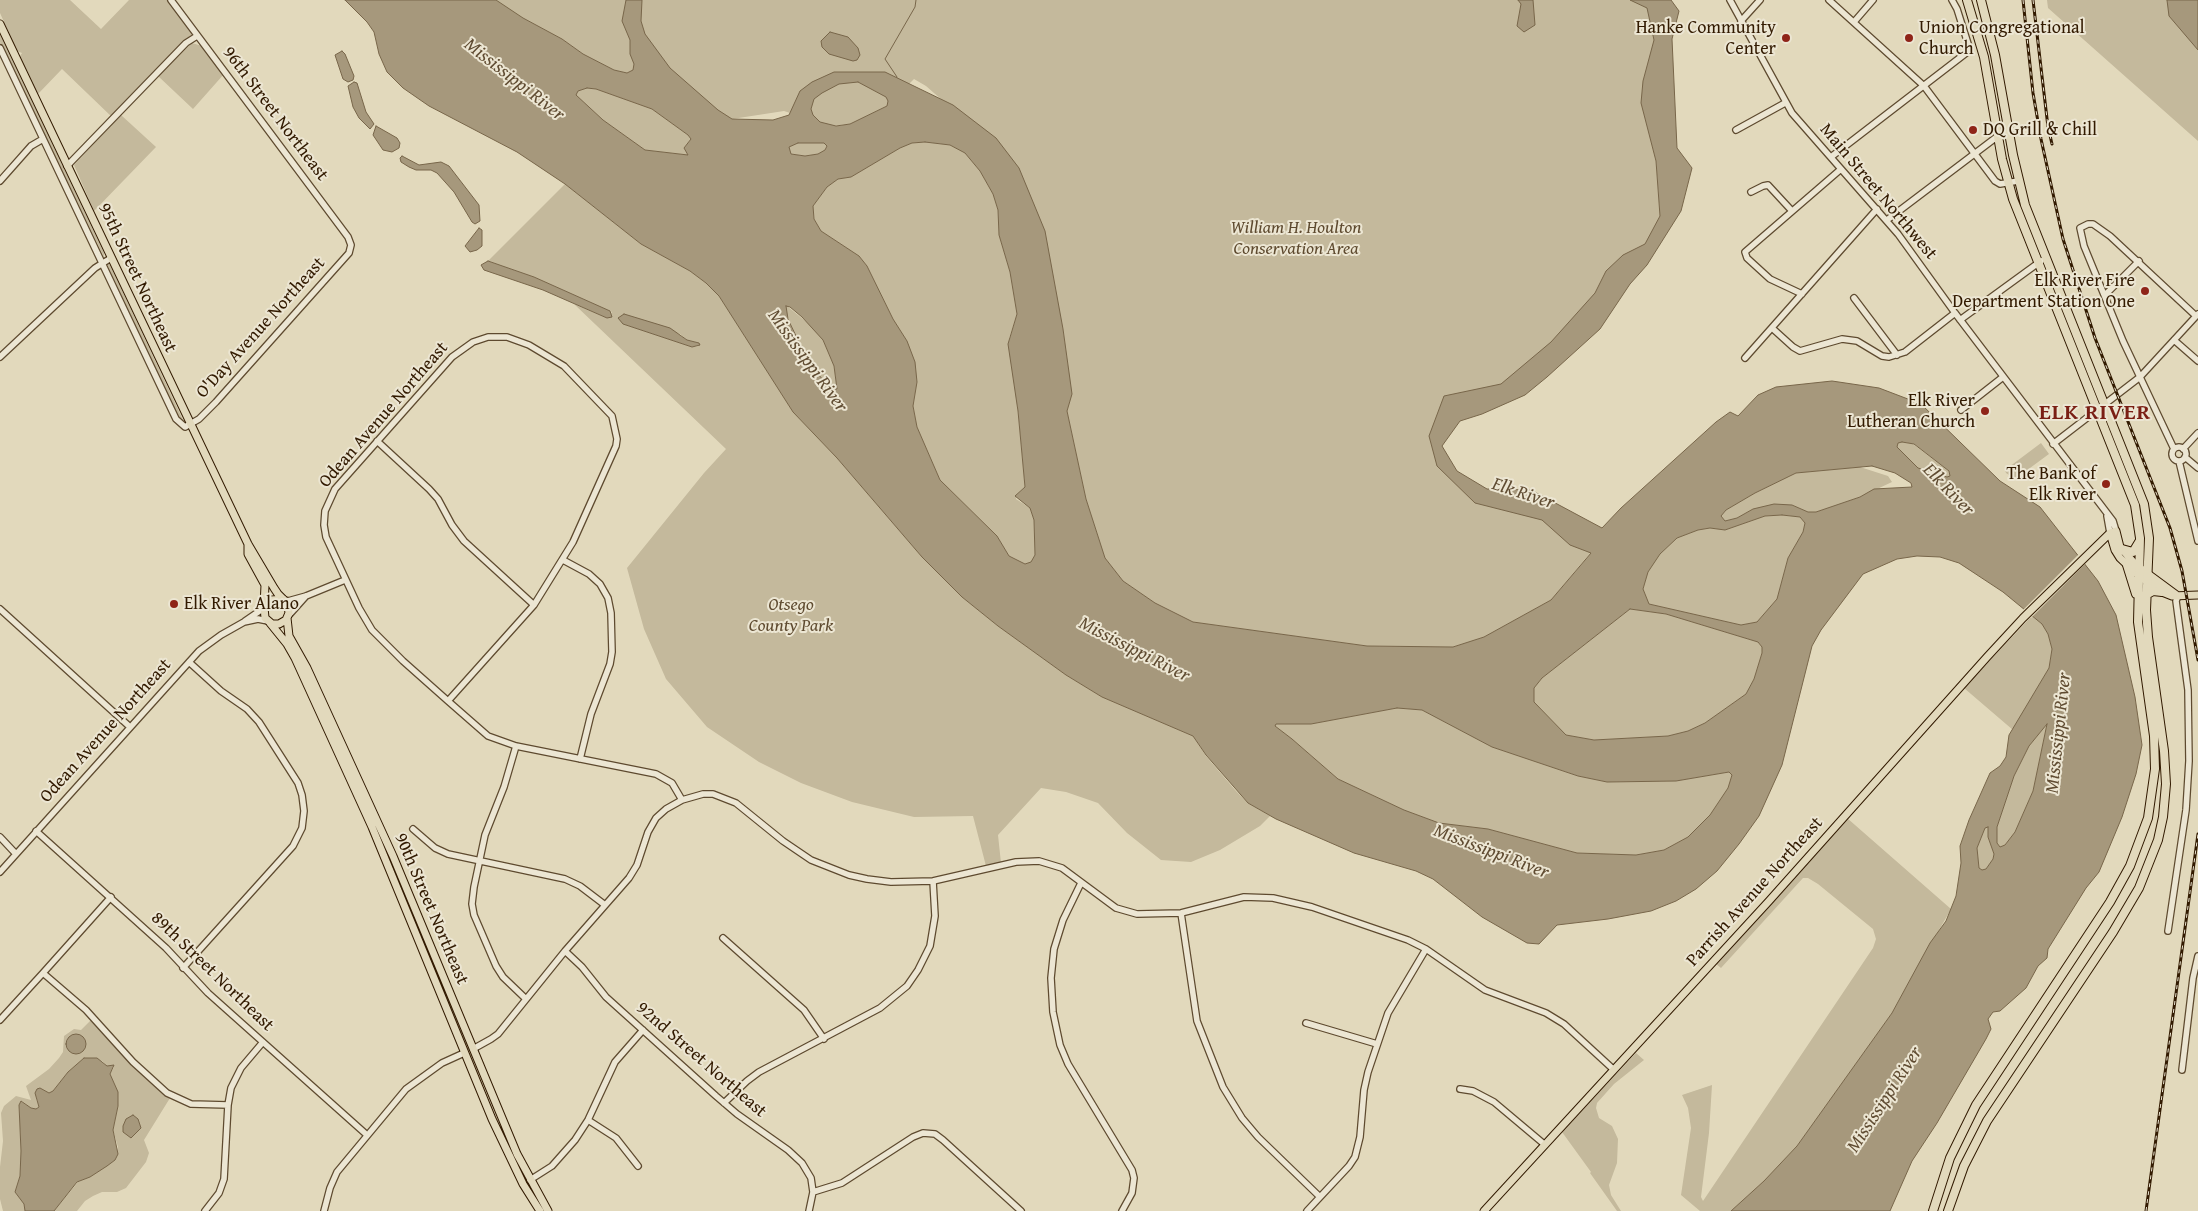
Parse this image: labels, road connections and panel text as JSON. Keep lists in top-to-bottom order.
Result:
{
  "streets": {
    "main road": [
      "Main Street Northwest",
      "95th Street Northeast",
      "Parrish Avenue Northeast",
      "90th Street Northeast"
    ],
    "street": [
      "96th Street Northeast",
      "O'Day Avenue Northeast",
      "Odean Avenue Northeast",
      "89th Street Northeast",
      "92nd Street Northeast"
    ]
  },
  "crossings": [
    ["96th Street Northeast", "O'Day Avenue Northeast"],
    ["Main Street Northwest", "Parrish Avenue Northeast"],
    ["95th Street Northeast", "O'Day Avenue Northeast"],
    ["Odean Avenue Northeast", "90th Street Northeast"],
    ["Odean Avenue Northeast", "89th Street Northeast"]
  ],
  "districts": ["ELK RIVER"],
  "water": ["Mississippi River", "Elk River"],
  "parks": ["William H. Houlton Conservation Area", "Otsego County Park"],
  "places": [
    "Hanke Community Center",
    "Union Congregational Church",
    "DQ Grill & Chill",
    "Elk River Fire Department Station One",
    "Elk River Lutheran Church",
    "The Bank of Elk River",
    "Elk River Alano"
  ]
}
